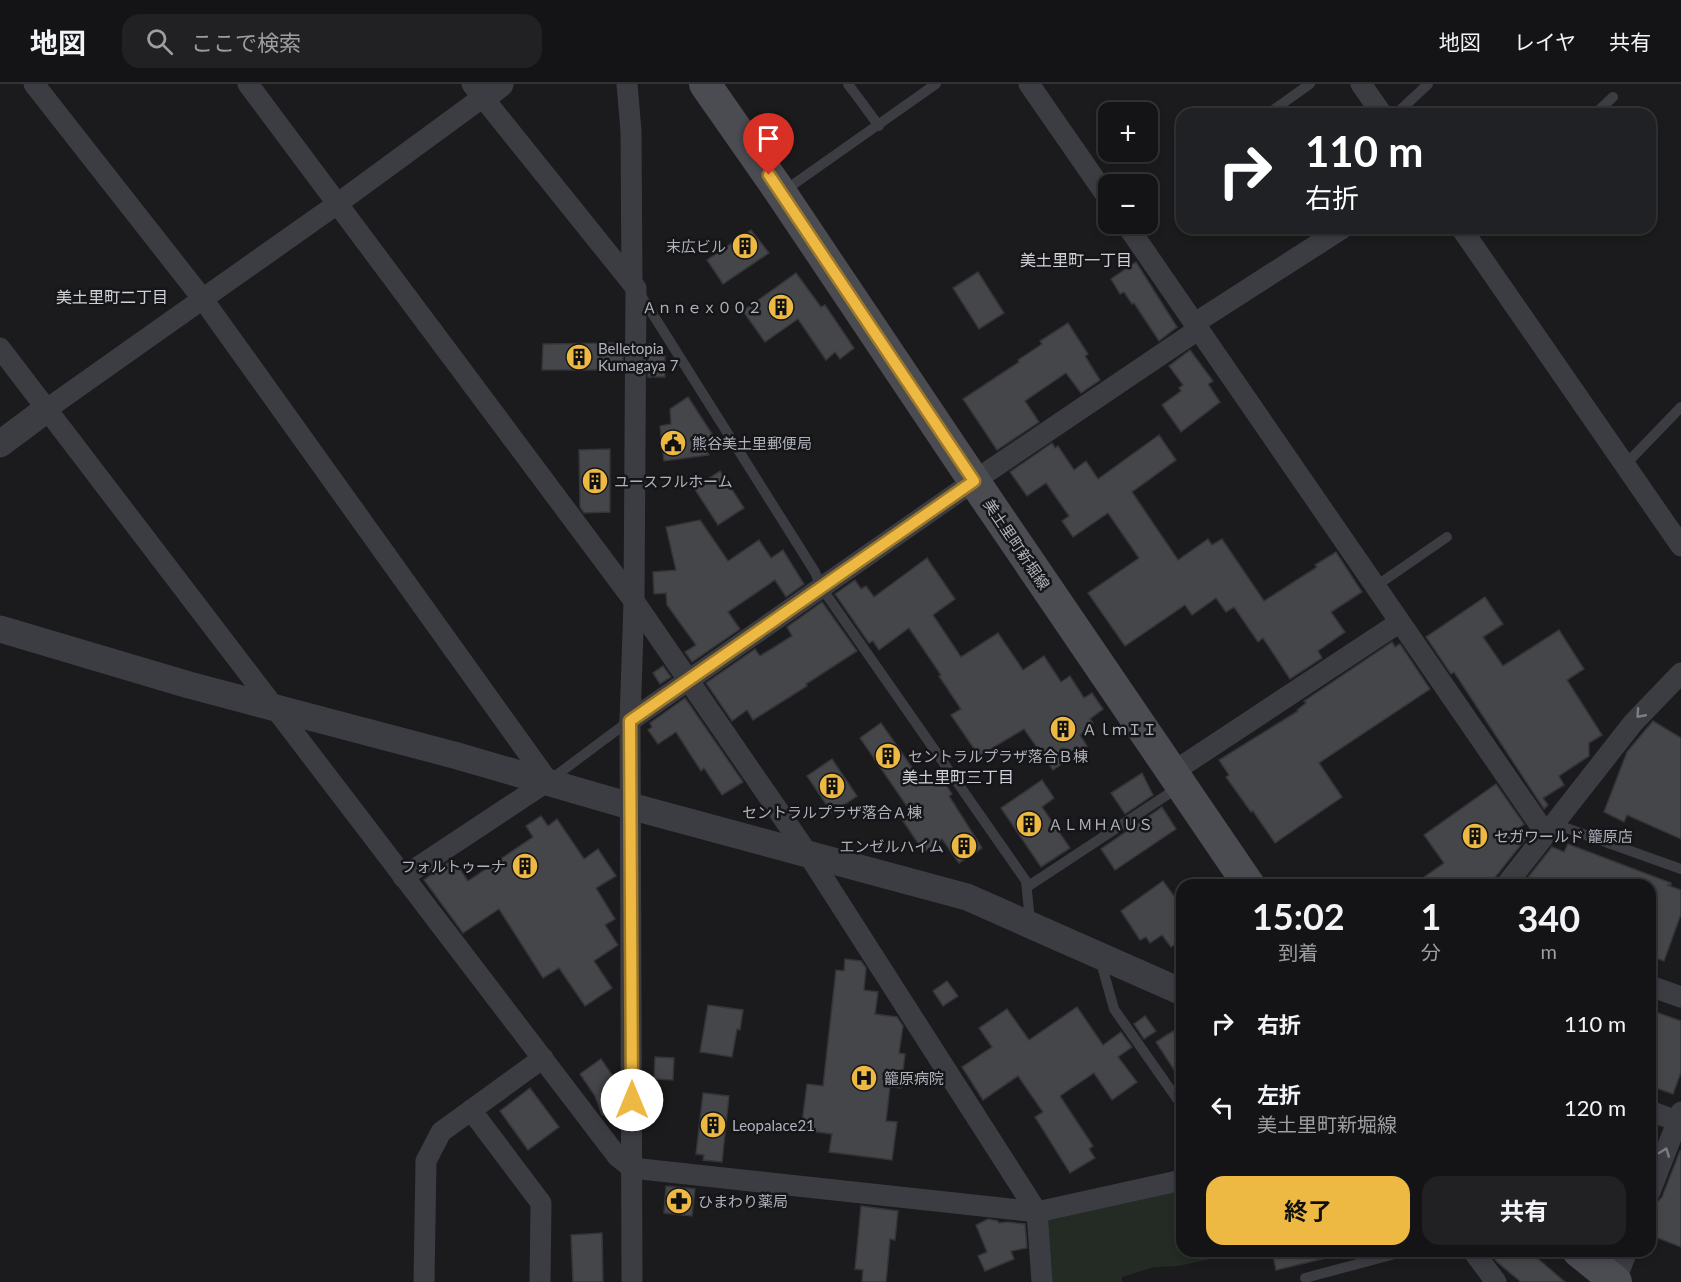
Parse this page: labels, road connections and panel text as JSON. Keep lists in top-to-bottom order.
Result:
{
  "streets": {
    "main road": ["美土里町新堀線"]
  },
  "districts": ["美土里町一丁目", "美土里町二丁目", "美土里町三丁目"],
  "places": {
    "building": [
      "末広ビル",
      "Ａｎｎｅｘ００２",
      "Belletopia Kumagaya 7",
      "ユースフルホーム",
      "ＡｌｍＩＩ",
      "セントラルプラザ落合Ｂ棟",
      "セントラルプラザ落合Ａ棟",
      "ＡＬＭＨＡＵＳ",
      "セガワールド 籠原店",
      "エンゼルハイム",
      "フォルトゥーナ",
      "Leopalace21"
    ],
    "public building": ["熊谷美土里郵便局"],
    "hospital": ["籠原病院"],
    "pharmacy": ["ひまわり薬局"]
  },
  "page": {
    "header": "地図",
    "search": "ここで検索",
    "nav": ["地図", "レイヤ", "共有"],
    "map_buttons": ["+", "−"],
    "turn": ["110 m", "右折"],
    "eta": [
      "15:02",
      "到着",
      "1",
      "分",
      "340",
      "m"
    ],
    "list": [
      {
        "name": "右折",
        "value": "110 m"
      },
      {
        "name": "左折",
        "note": "美土里町新堀線",
        "value": "120 m"
      }
    ],
    "buttons": ["終了", "共有"]
  }
}
